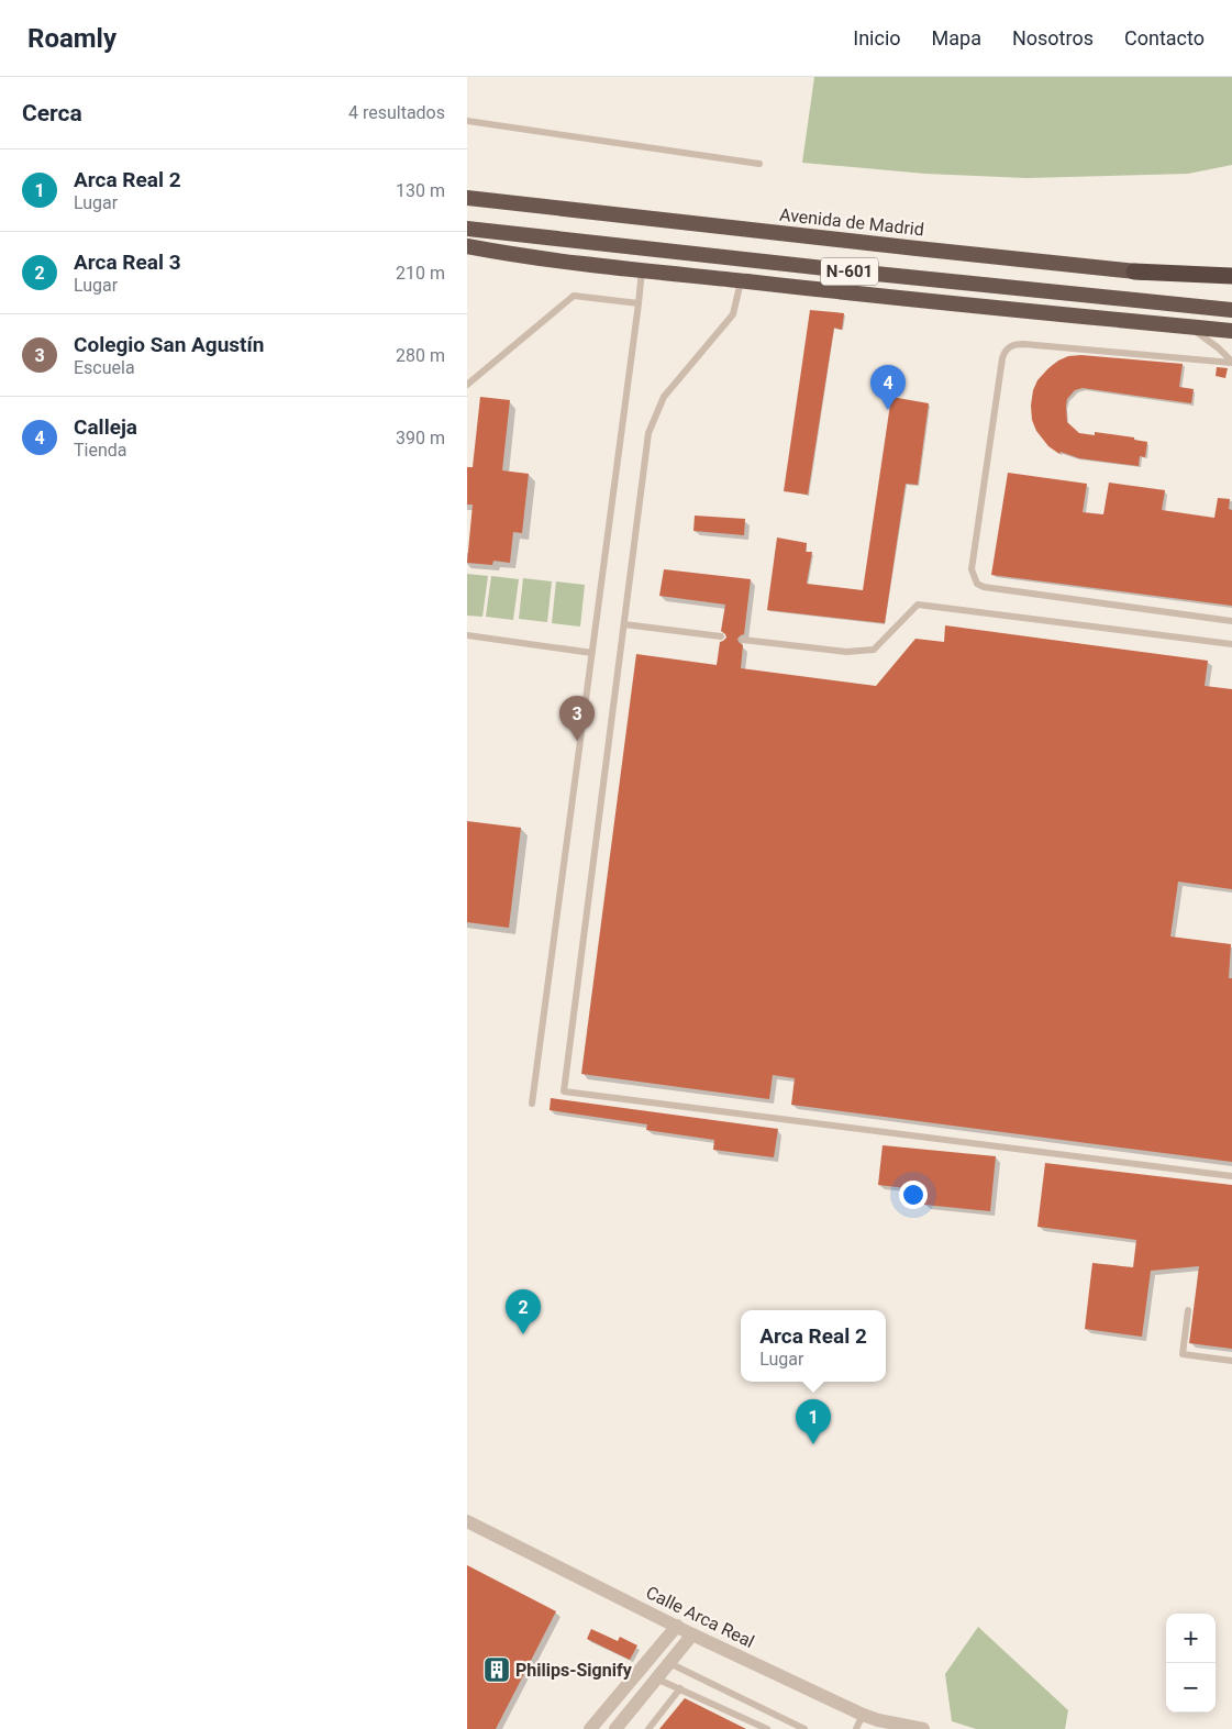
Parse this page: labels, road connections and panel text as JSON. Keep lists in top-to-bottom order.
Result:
{
  "streets": {
    "highway": ["Avenida de Madrid", "N-601"],
    "street": ["Calle Arca Real"]
  },
  "places": {
    "building": ["Philips-Signify"]
  },
  "page": {
    "header": "Roamly",
    "nav": [
      "Inicio",
      "Mapa",
      "Nosotros",
      "Contacto"
    ],
    "heading": ["Cerca", "4 resultados"],
    "list": [
      {
        "mark": "1",
        "name": "Arca Real 2",
        "note": "Lugar",
        "value": "130 m"
      },
      {
        "mark": "2",
        "name": "Arca Real 3",
        "note": "Lugar",
        "value": "210 m"
      },
      {
        "mark": "3",
        "name": "Colegio San Agustín",
        "note": "Escuela",
        "value": "280 m"
      },
      {
        "mark": "4",
        "name": "Calleja",
        "note": "Tienda",
        "value": "390 m"
      }
    ],
    "pins": [
      "4",
      "3",
      "2",
      "1"
    ],
    "popup": ["Arca Real 2", "Lugar"],
    "map_buttons": ["+", "−"]
  }
}
